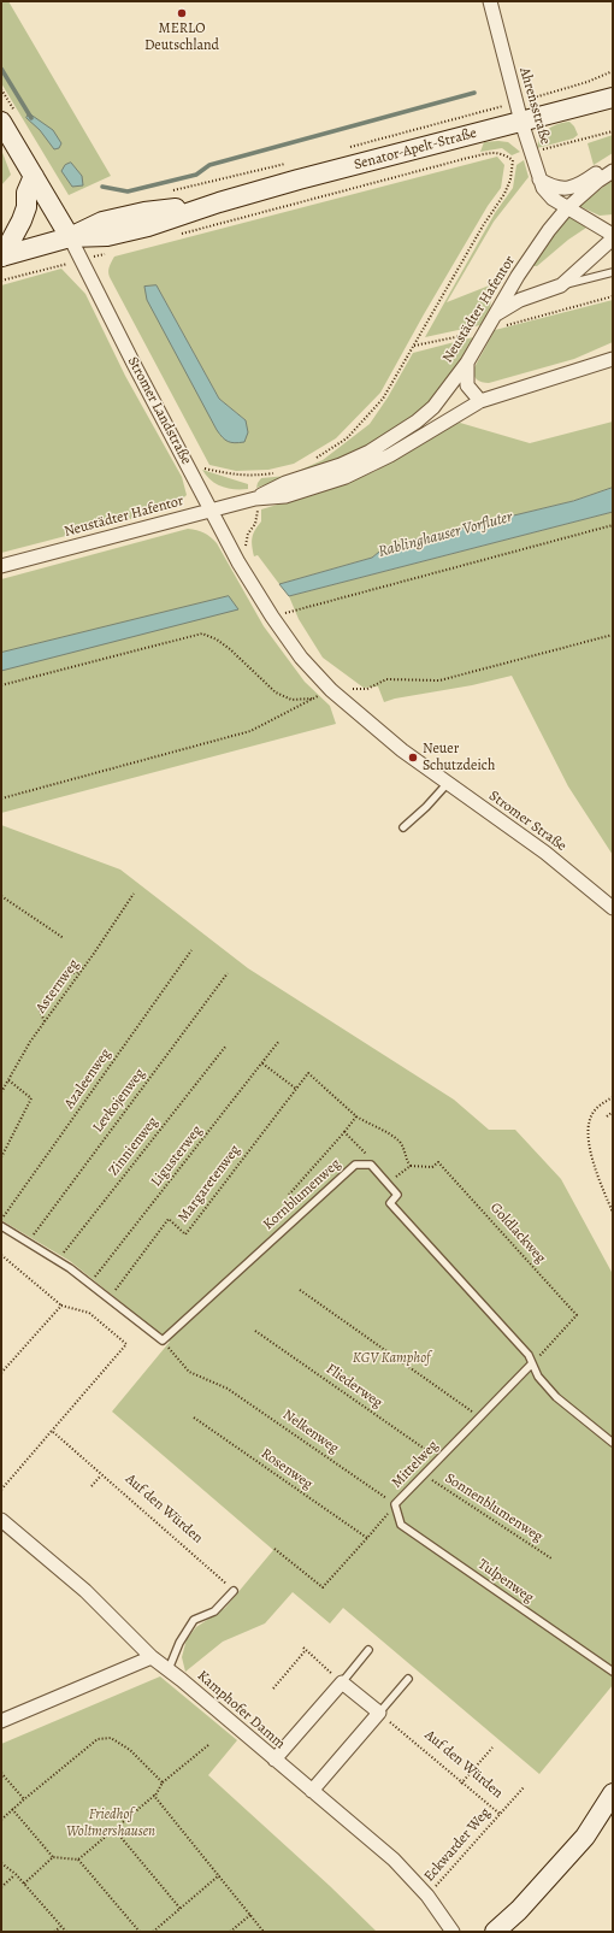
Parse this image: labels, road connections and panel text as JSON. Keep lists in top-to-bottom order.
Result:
{
  "streets": {
    "street": [
      "Ahrensstraße",
      "Senator-Apelt-Straße",
      "Neustädter Hafentor",
      "Stromer Landstraße",
      "Stromer Straße",
      "Kamphofer Damm"
    ],
    "lane": ["Kornblumenweg", "Mittelweg", "Tulpenweg"],
    "path": [
      "Asternweg",
      "Azaleenweg",
      "Levkojenweg",
      "Zinnienweg",
      "Ligusterweg",
      "Margaretenweg",
      "Goldlackweg",
      "Fliederweg",
      "Nelkenweg",
      "Rosenweg",
      "Sonnenblumenweg",
      "Auf den Würden",
      "Eckwarder Weg"
    ]
  },
  "crossings": [
    ["Ahrensstraße", "Senator-Apelt-Straße"],
    ["Ahrensstraße", "Neustädter Hafentor"],
    ["Senator-Apelt-Straße", "Stromer Landstraße"],
    ["Neustädter Hafentor", "Stromer Landstraße"],
    ["Stromer Landstraße", "Stromer Straße"],
    ["Kornblumenweg", "Nelkenweg"],
    ["Goldlackweg", "Mittelweg"],
    ["Fliederweg", "Mittelweg"],
    ["Nelkenweg", "Mittelweg"],
    ["Nelkenweg", "Tulpenweg"],
    ["Mittelweg", "Rosenweg"],
    ["Mittelweg", "Sonnenblumenweg"],
    ["Mittelweg", "Tulpenweg"],
    ["Auf den Würden", "Eckwarder Weg"],
    ["Kamphofer Damm", "Eckwarder Weg"]
  ],
  "water": ["Rablinghauser Vorfluter"],
  "parks": ["KGV Kamphof", "Friedhof Woltmershausen"],
  "places": ["MERLO Deutschland", "Neuer Schutzdeich"]
}
